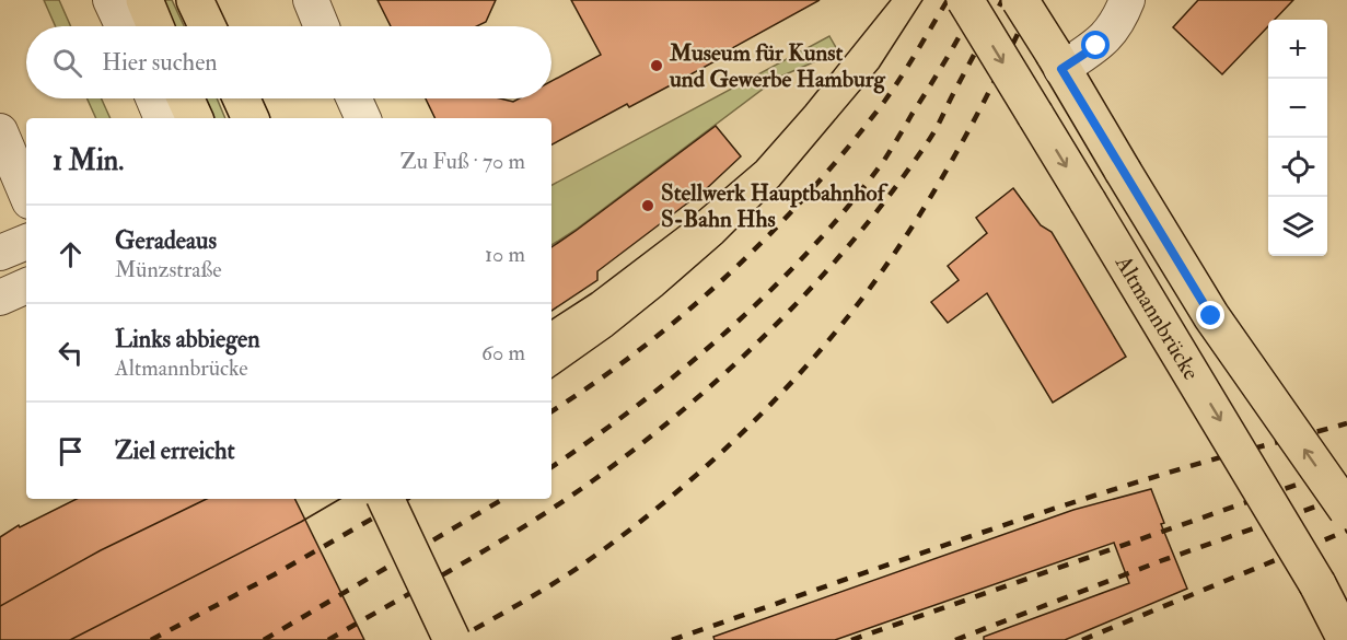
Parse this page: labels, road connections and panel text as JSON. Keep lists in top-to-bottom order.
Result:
{
  "streets": {
    "main road": ["Altmannbrücke"]
  },
  "places": ["Museum für Kunst und Gewerbe Hamburg", "Stellwerk Hauptbahnhof S-Bahn Hhs"],
  "page": {
    "map_buttons": ["+", "−"],
    "search": "Hier suchen",
    "heading": ["1 Min.", "Zu Fuß · 70 m"],
    "list": [
      ["Geradeaus", "Münzstraße", "10 m"],
      ["Links abbiegen", "Altmannbrücke", "60 m"],
      "Ziel erreicht"
    ]
  }
}
